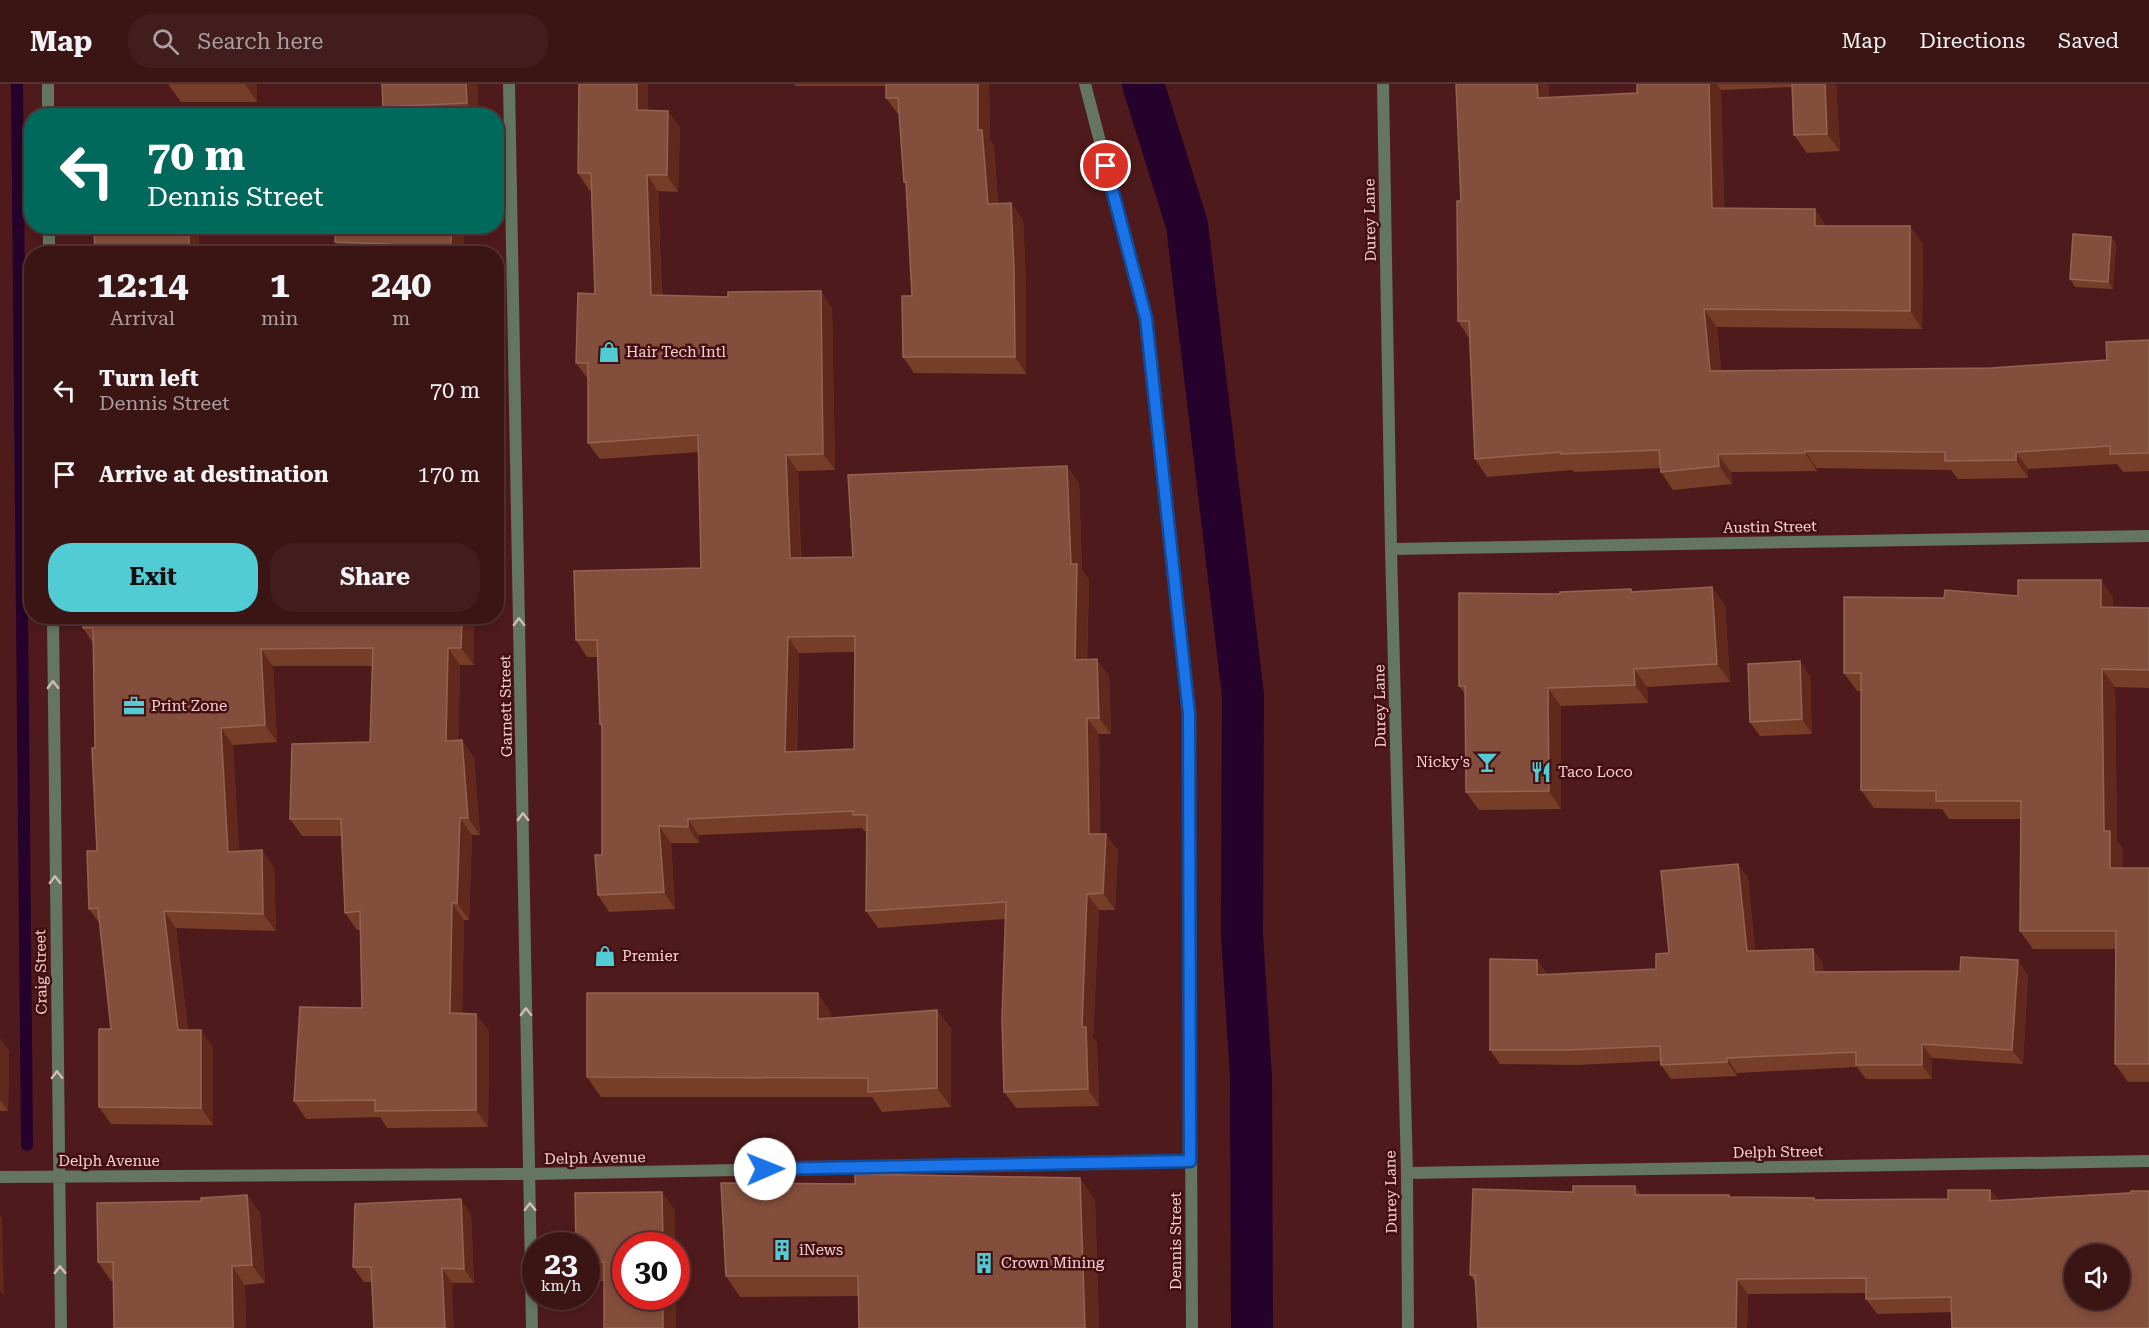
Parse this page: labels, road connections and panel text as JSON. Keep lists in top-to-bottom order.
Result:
{
  "streets": {
    "street": [
      "Durey Lane",
      "Austin Street",
      "Garnett Street",
      "Craig Street",
      "Delph Street",
      "Delph Avenue",
      "Dennis Street"
    ]
  },
  "crossings": [
    ["Durey Lane", "Austin Street"],
    ["Durey Lane", "Delph Street"],
    ["Garnett Street", "Delph Avenue"],
    ["Craig Street", "Delph Avenue"],
    ["Delph Avenue", "Dennis Street"]
  ],
  "one_way": ["Garnett Street", "Craig Street"],
  "places": {
    "shop": ["Hair Tech Intl", "Premier"],
    "office": ["Print Zone"],
    "bar": ["Nicky's"],
    "restaurant": ["Taco Loco"],
    "building": ["iNews", "Crown Mining"]
  },
  "page": {
    "header": "Map",
    "search": "Search here",
    "nav": ["Map", "Directions", "Saved"],
    "turn": ["70 m", "Dennis Street"],
    "eta": [
      "12:14",
      "Arrival",
      "1",
      "min",
      "240",
      "m"
    ],
    "list": [
      {
        "name": "Turn left",
        "note": "Dennis Street",
        "value": "70 m"
      },
      {
        "name": "Arrive at destination",
        "value": "170 m"
      }
    ],
    "buttons": ["Exit", "Share"],
    "speed": "23 km/h",
    "limit": "30"
  }
}
